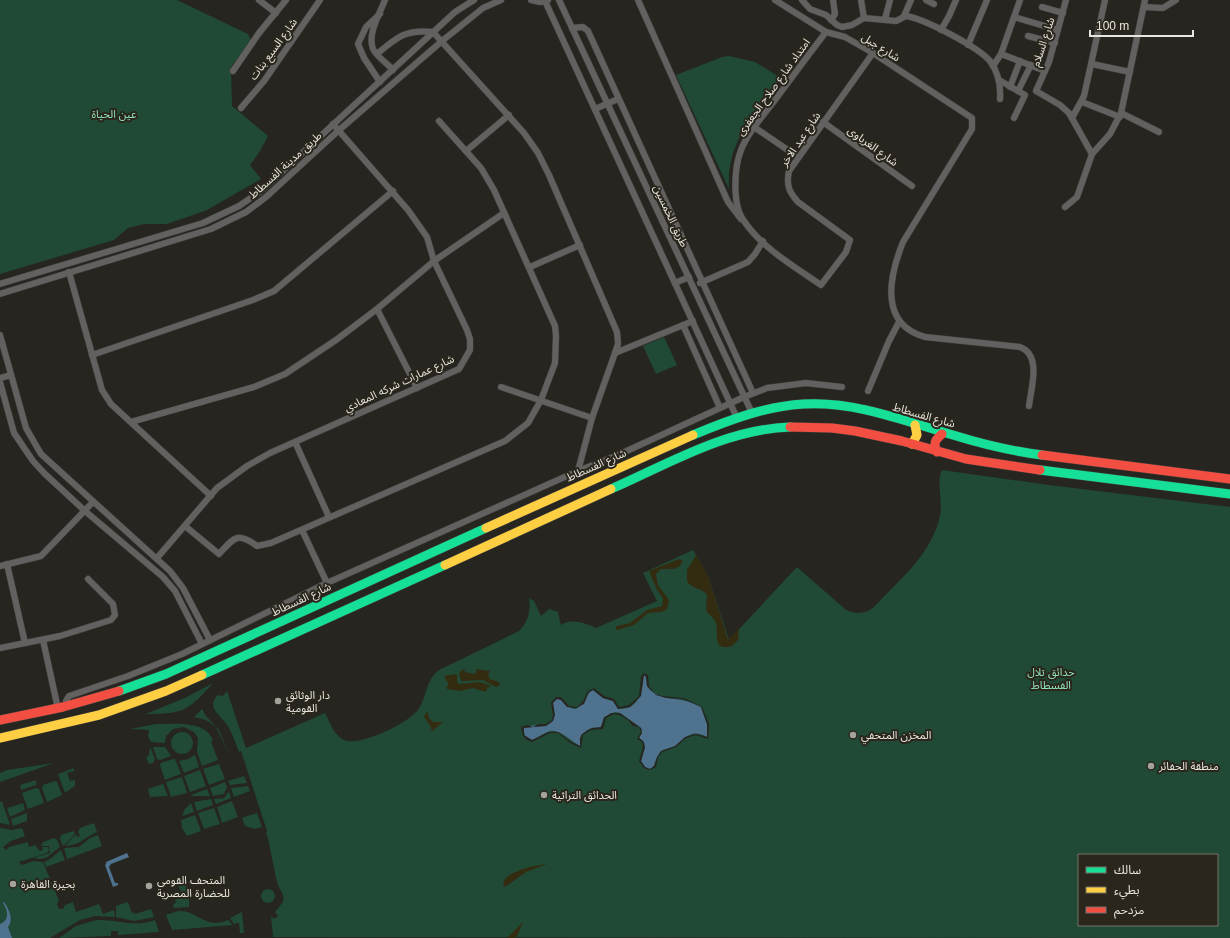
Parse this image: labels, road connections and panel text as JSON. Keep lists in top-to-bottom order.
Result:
{
  "streets": {
    "main road": ["شارع الفسطاط"],
    "street": [
      "شارع السلام",
      "شارع جبل",
      "شارع السبع بنات",
      "امتداد شارع صلاح الجعفرى",
      "شارع عبد الاخر",
      "شارع الغرباوى",
      "طريق مدينة الفسطاط",
      "طريق الخمسين",
      "شارع عمارات شركه المعادي"
    ]
  },
  "crossings": [
    ["شارع جبل", "امتداد شارع صلاح الجعفرى"],
    ["شارع جبل", "شارع عبد الاخر"],
    ["شارع عبد الاخر", "شارع الغرباوى"],
    ["طريق مدينة الفسطاط", "شارع عمارات شركه المعادي"],
    ["طريق الخمسين", "شارع الفسطاط"]
  ],
  "parks": ["عين الحياة", "حدائق تلال الفسطاط"],
  "places": [
    "دار الوثائق القومية",
    "المخزن المتحفي",
    "منطقة الحفائر",
    "الحدائق التراثية",
    "بحيرة القاهرة",
    "المتحف القومى للحضارة المصرية"
  ],
  "legend": ["سالك", "بطيء", "مزدحم"],
  "scale_bar": "100 m"
}
